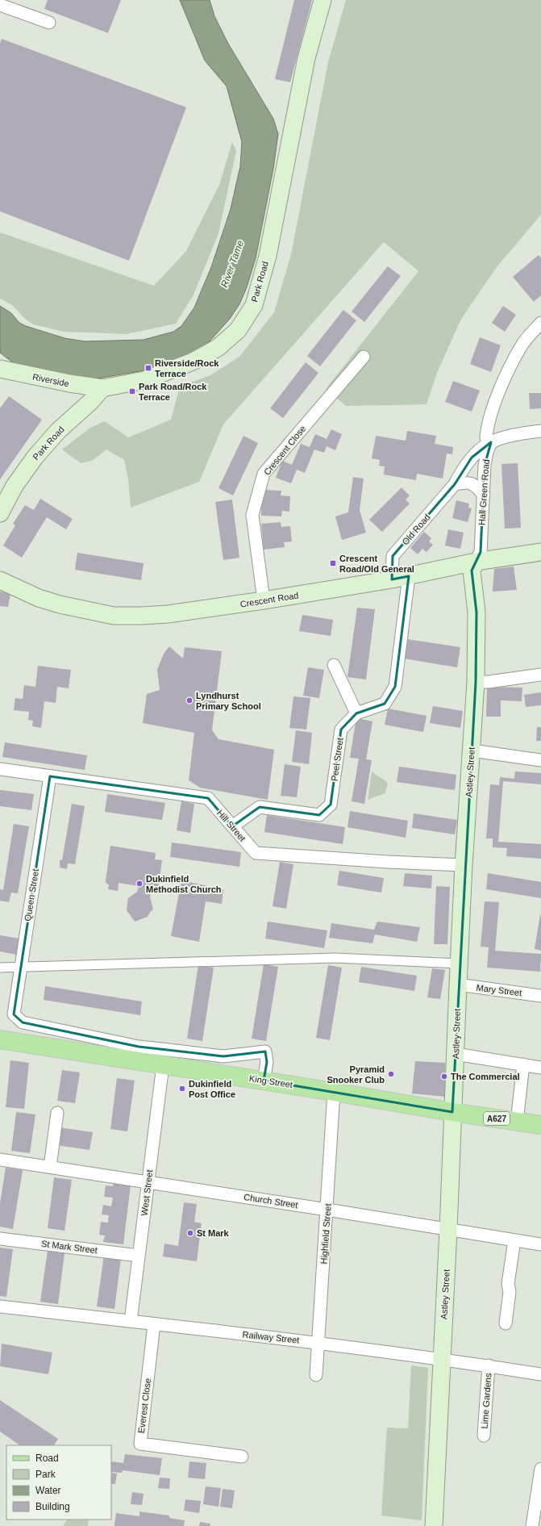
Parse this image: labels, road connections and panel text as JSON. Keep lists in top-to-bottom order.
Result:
{
  "streets": {
    "main road": [
      "Park Road",
      "Riverside",
      "Crescent Road",
      "Astley Street",
      "King Street",
      "A627"
    ],
    "street": [
      "Crescent Close",
      "Hall Green Road",
      "Old Road",
      "Peel Street",
      "Hill Street",
      "Queen Street",
      "Mary Street",
      "West Street",
      "Church Street",
      "Highfield Street",
      "St Mark Street",
      "Railway Street",
      "Lime Gardens",
      "Everest Close"
    ]
  },
  "crossings": [
    ["Park Road", "Riverside"],
    ["Crescent Close", "Crescent Road"],
    ["Hall Green Road", "Old Road"],
    ["Hall Green Road", "Crescent Road"],
    ["Hall Green Road", "Astley Street"],
    ["Old Road", "Crescent Road"],
    ["Crescent Road", "Peel Street"],
    ["Crescent Road", "Astley Street"],
    ["Peel Street", "Hill Street"],
    ["Astley Street", "Hill Street"],
    ["Astley Street", "Mary Street"],
    ["Astley Street", "King Street"],
    ["Astley Street", "Church Street"],
    ["Astley Street", "Railway Street"],
    ["Hill Street", "Queen Street"],
    ["Queen Street", "King Street"],
    ["King Street", "West Street"],
    ["King Street", "Highfield Street"],
    ["West Street", "Church Street"],
    ["West Street", "St Mark Street"],
    ["West Street", "Railway Street"],
    ["Church Street", "Highfield Street"],
    ["Highfield Street", "Railway Street"],
    ["Railway Street", "Lime Gardens"],
    ["Railway Street", "Everest Close"]
  ],
  "water": ["River Tame"],
  "places": {
    "transit": ["Riverside/Rock Terrace", "Park Road/Rock Terrace", "Crescent Road/Old General"],
    "other": [
      "Lyndhurst Primary School",
      "Dukinfield Methodist Church",
      "Pyramid Snooker Club",
      "The Commercial",
      "Dukinfield Post Office",
      "St Mark"
    ]
  },
  "legend": [
    "Road",
    "Park",
    "Water",
    "Building"
  ]
}
